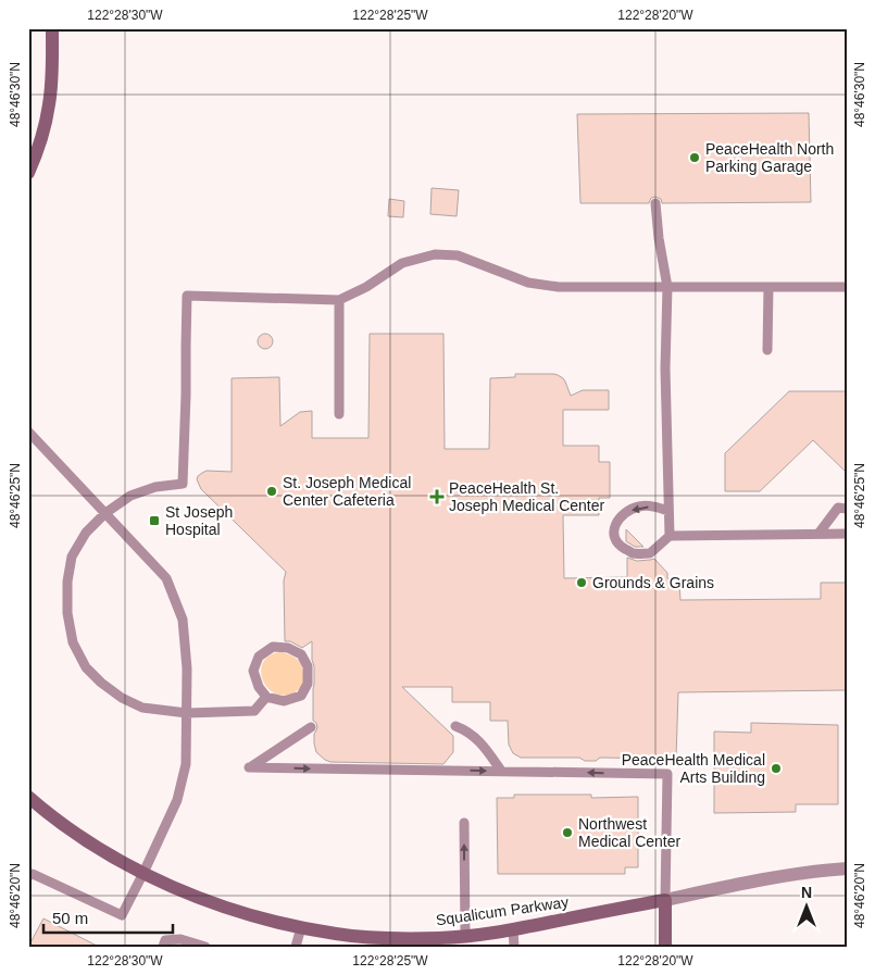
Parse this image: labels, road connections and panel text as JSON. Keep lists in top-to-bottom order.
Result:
{
  "streets": {
    "street": ["Squalicum Parkway"]
  },
  "places": {
    "other": [
      "PeaceHealth North Parking Garage",
      "St. Joseph Medical Center Cafeteria",
      "Grounds & Grains",
      "PeaceHealth Medical Arts Building",
      "Northwest Medical Center"
    ],
    "health": ["PeaceHealth St. Joseph Medical Center"],
    "transit": ["St Joseph Hospital"]
  },
  "scale_bar": "50 m",
  "north": "top",
  "coordinates": [
    "122°28'30\"W",
    "122°28'25\"W",
    "122°28'20\"W",
    "48°46'30\"N",
    "48°46'25\"N",
    "48°46'20\"N"
  ]
}
